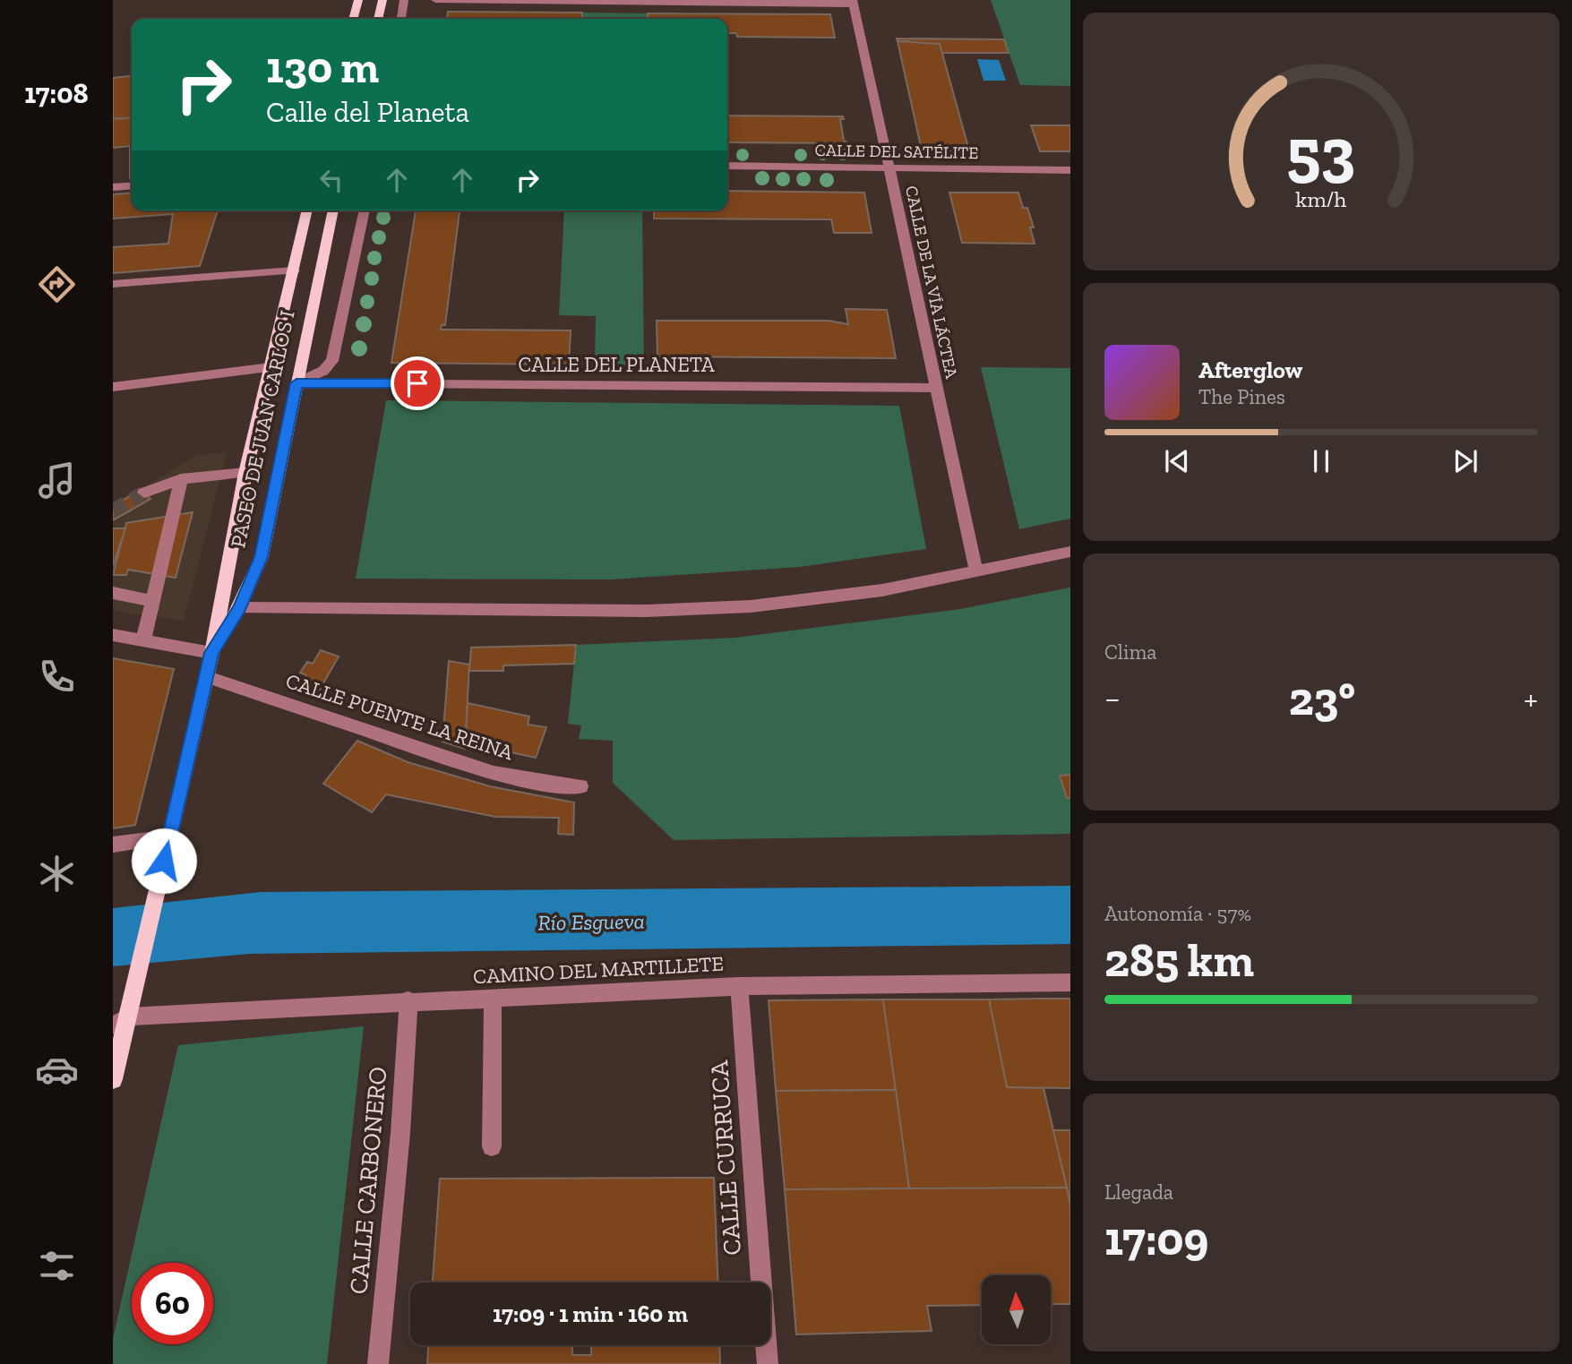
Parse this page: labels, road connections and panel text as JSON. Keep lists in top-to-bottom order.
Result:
{
  "streets": {
    "main road": ["PASEO DE JUAN CARLOS I"],
    "street": [
      "CALLE DEL SATÉLITE",
      "CALLE DE LA VÍA LÁCTEA",
      "CALLE DEL PLANETA",
      "CALLE PUENTE LA REINA",
      "CAMINO DEL MARTILLETE",
      "CALLE CURRUCA",
      "CALLE CARBONERO"
    ]
  },
  "crossings": [
    ["CALLE DEL SATÉLITE", "CALLE DE LA VÍA LÁCTEA"],
    ["CALLE DE LA VÍA LÁCTEA", "CALLE DEL PLANETA"],
    ["CALLE DEL PLANETA", "PASEO DE JUAN CARLOS I"],
    ["PASEO DE JUAN CARLOS I", "CALLE PUENTE LA REINA"],
    ["PASEO DE JUAN CARLOS I", "CAMINO DEL MARTILLETE"],
    ["CAMINO DEL MARTILLETE", "CALLE CURRUCA"],
    ["CAMINO DEL MARTILLETE", "CALLE CARBONERO"]
  ],
  "water": ["Río Esgueva"],
  "north": "top",
  "page": {
    "tabs": "17:08",
    "turn": ["130 m", "Calle del Planeta"],
    "song": ["Afterglow", "The Pines"],
    "tile": [
      "Clima",
      ["Autonomía · 57%", "285 km"],
      ["Llegada", "17:09"]
    ],
    "heat": ["−", "23°", "+"],
    "limit": "60",
    "trip": "17:09 · 1 min · 160 m",
    "gauge": ["53", "km/h"]
  }
}
